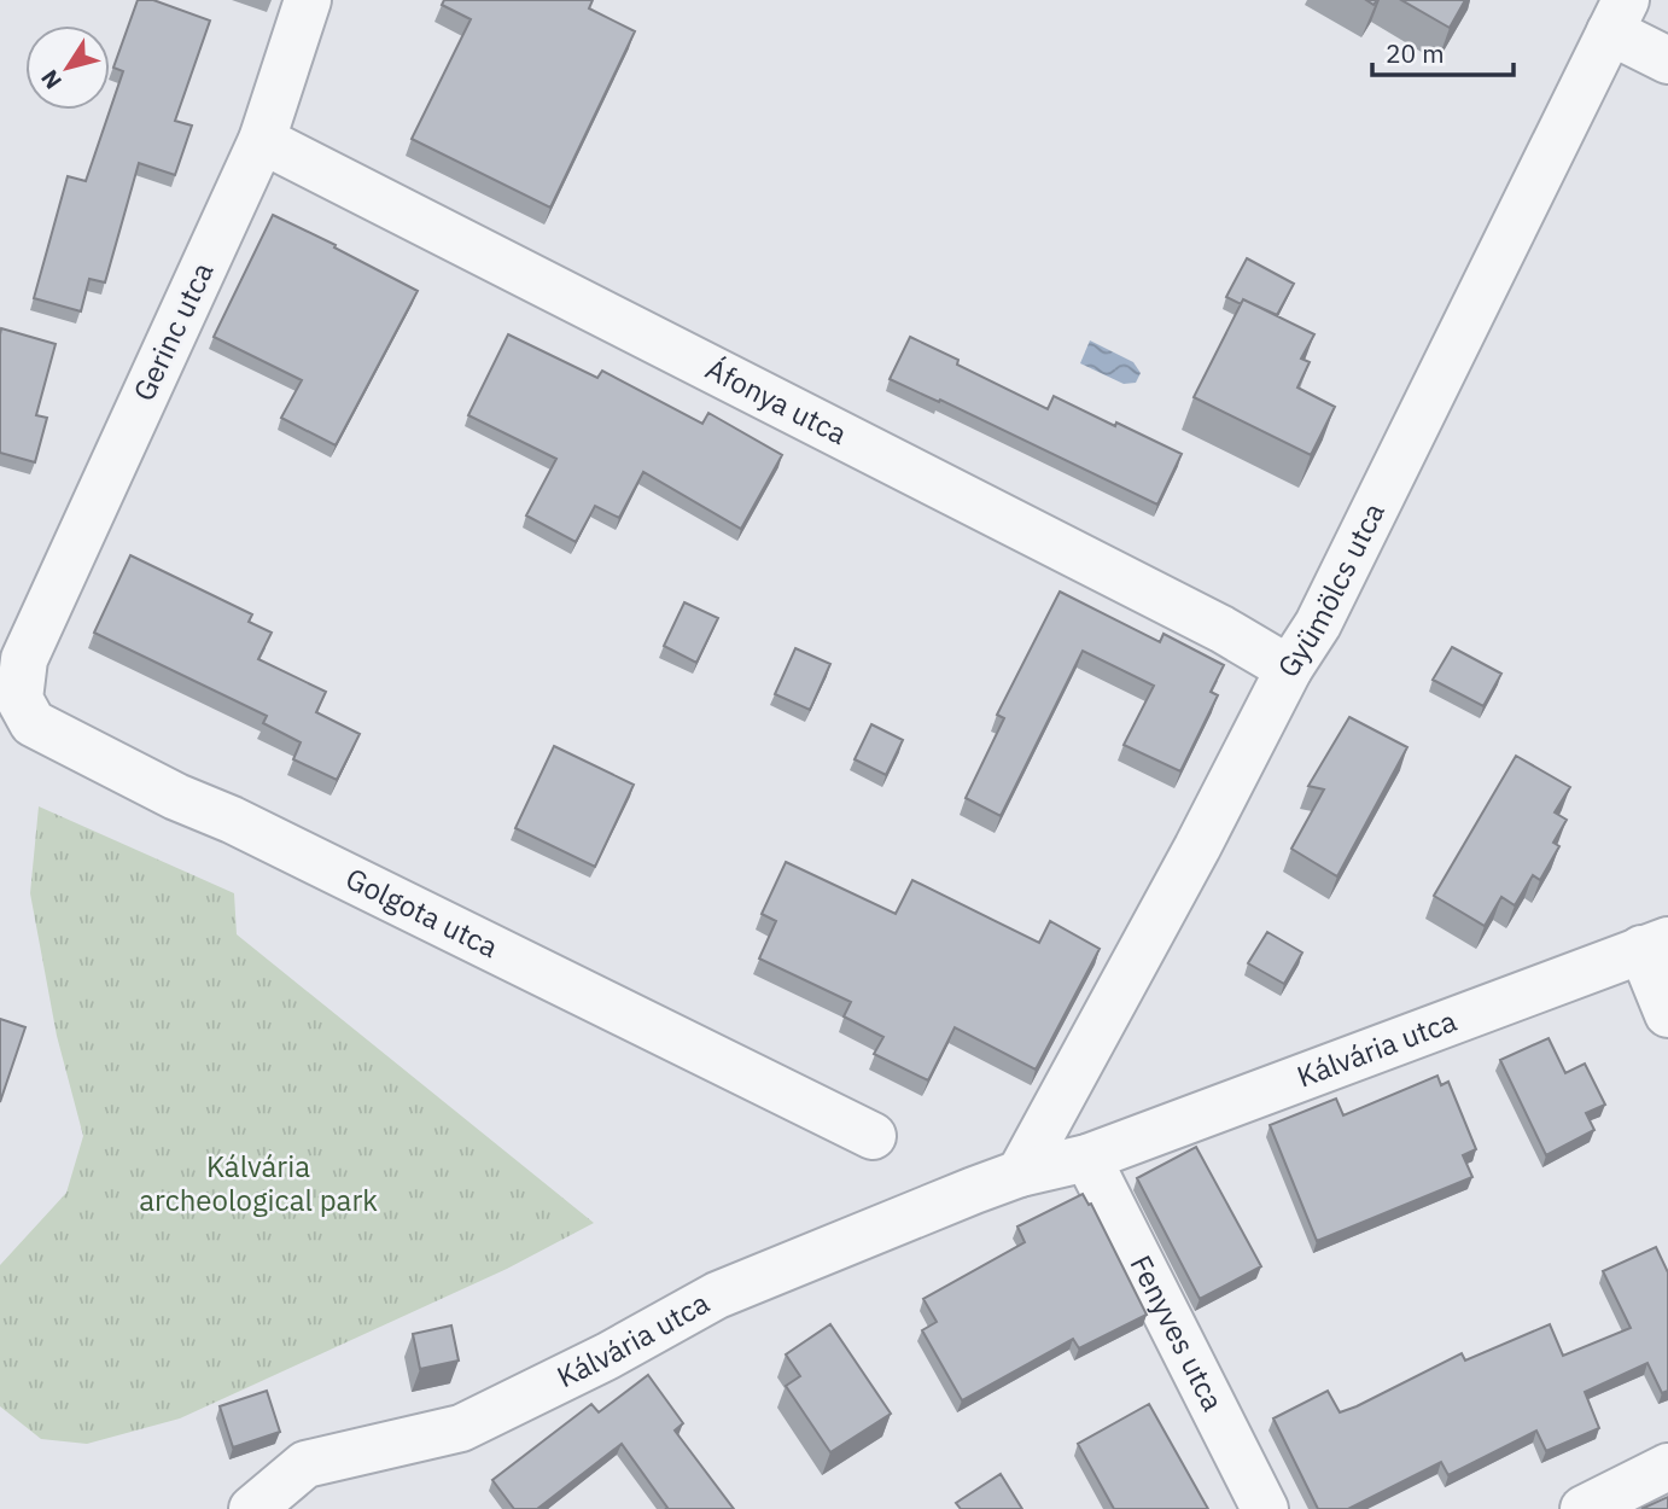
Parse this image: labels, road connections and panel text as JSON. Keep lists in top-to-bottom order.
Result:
{
  "streets": {
    "street": [
      "Gerinc utca",
      "Áfonya utca",
      "Gyümölcs utca",
      "Golgota utca",
      "Kálvária utca",
      "Fenyves utca"
    ]
  },
  "crossings": [
    ["Gerinc utca", "Áfonya utca"],
    ["Gerinc utca", "Golgota utca"],
    ["Áfonya utca", "Gyümölcs utca"],
    ["Gyümölcs utca", "Kálvária utca"],
    ["Kálvária utca", "Fenyves utca"]
  ],
  "parks": ["Kálvária archeological park"],
  "scale_bar": "20 m",
  "north": "bottom left"
}
